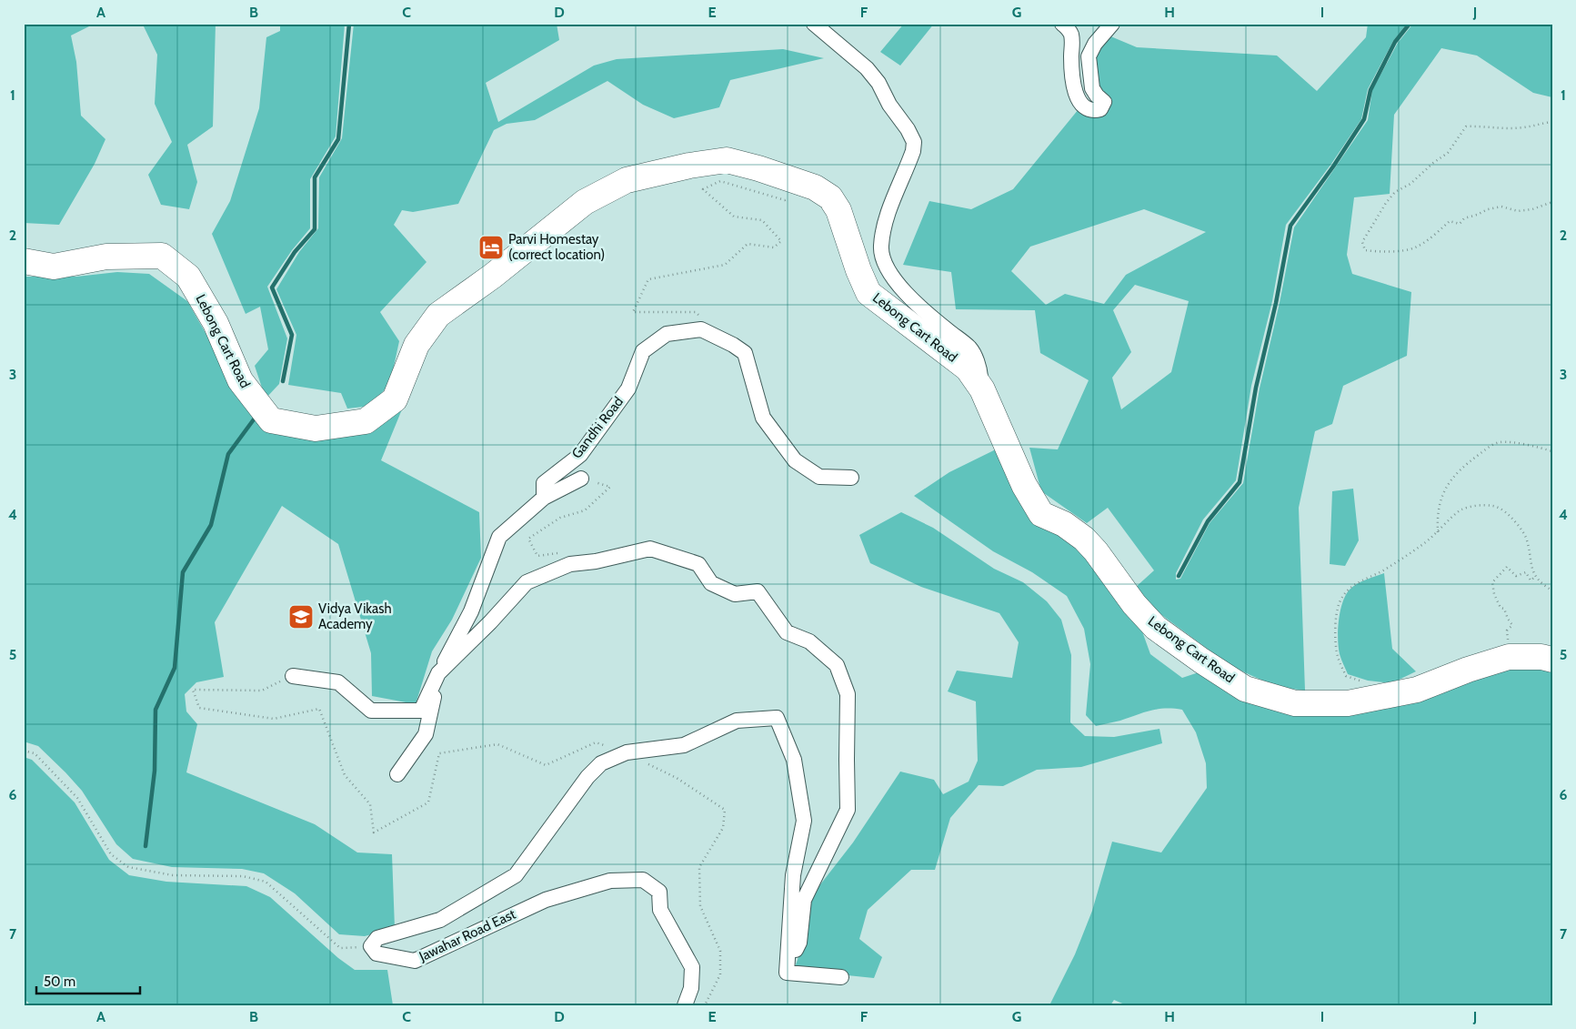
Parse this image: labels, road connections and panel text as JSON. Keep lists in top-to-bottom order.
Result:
{
  "streets": {
    "highway": ["Lebong Cart Road"],
    "street": ["Gandhi Road", "Jawahar Road East"]
  },
  "places": {
    "hotel": ["Parvi Homestay (correct location)"],
    "school or university": ["Vidya Vikash Academy"]
  },
  "scale_bar": "50 m",
  "grid": {
    "columns": [
      "A",
      "B",
      "C",
      "D",
      "E",
      "F",
      "G",
      "H",
      "I",
      "J"
    ],
    "rows": [
      "1",
      "2",
      "3",
      "4",
      "5",
      "6",
      "7"
    ]
  }
}
